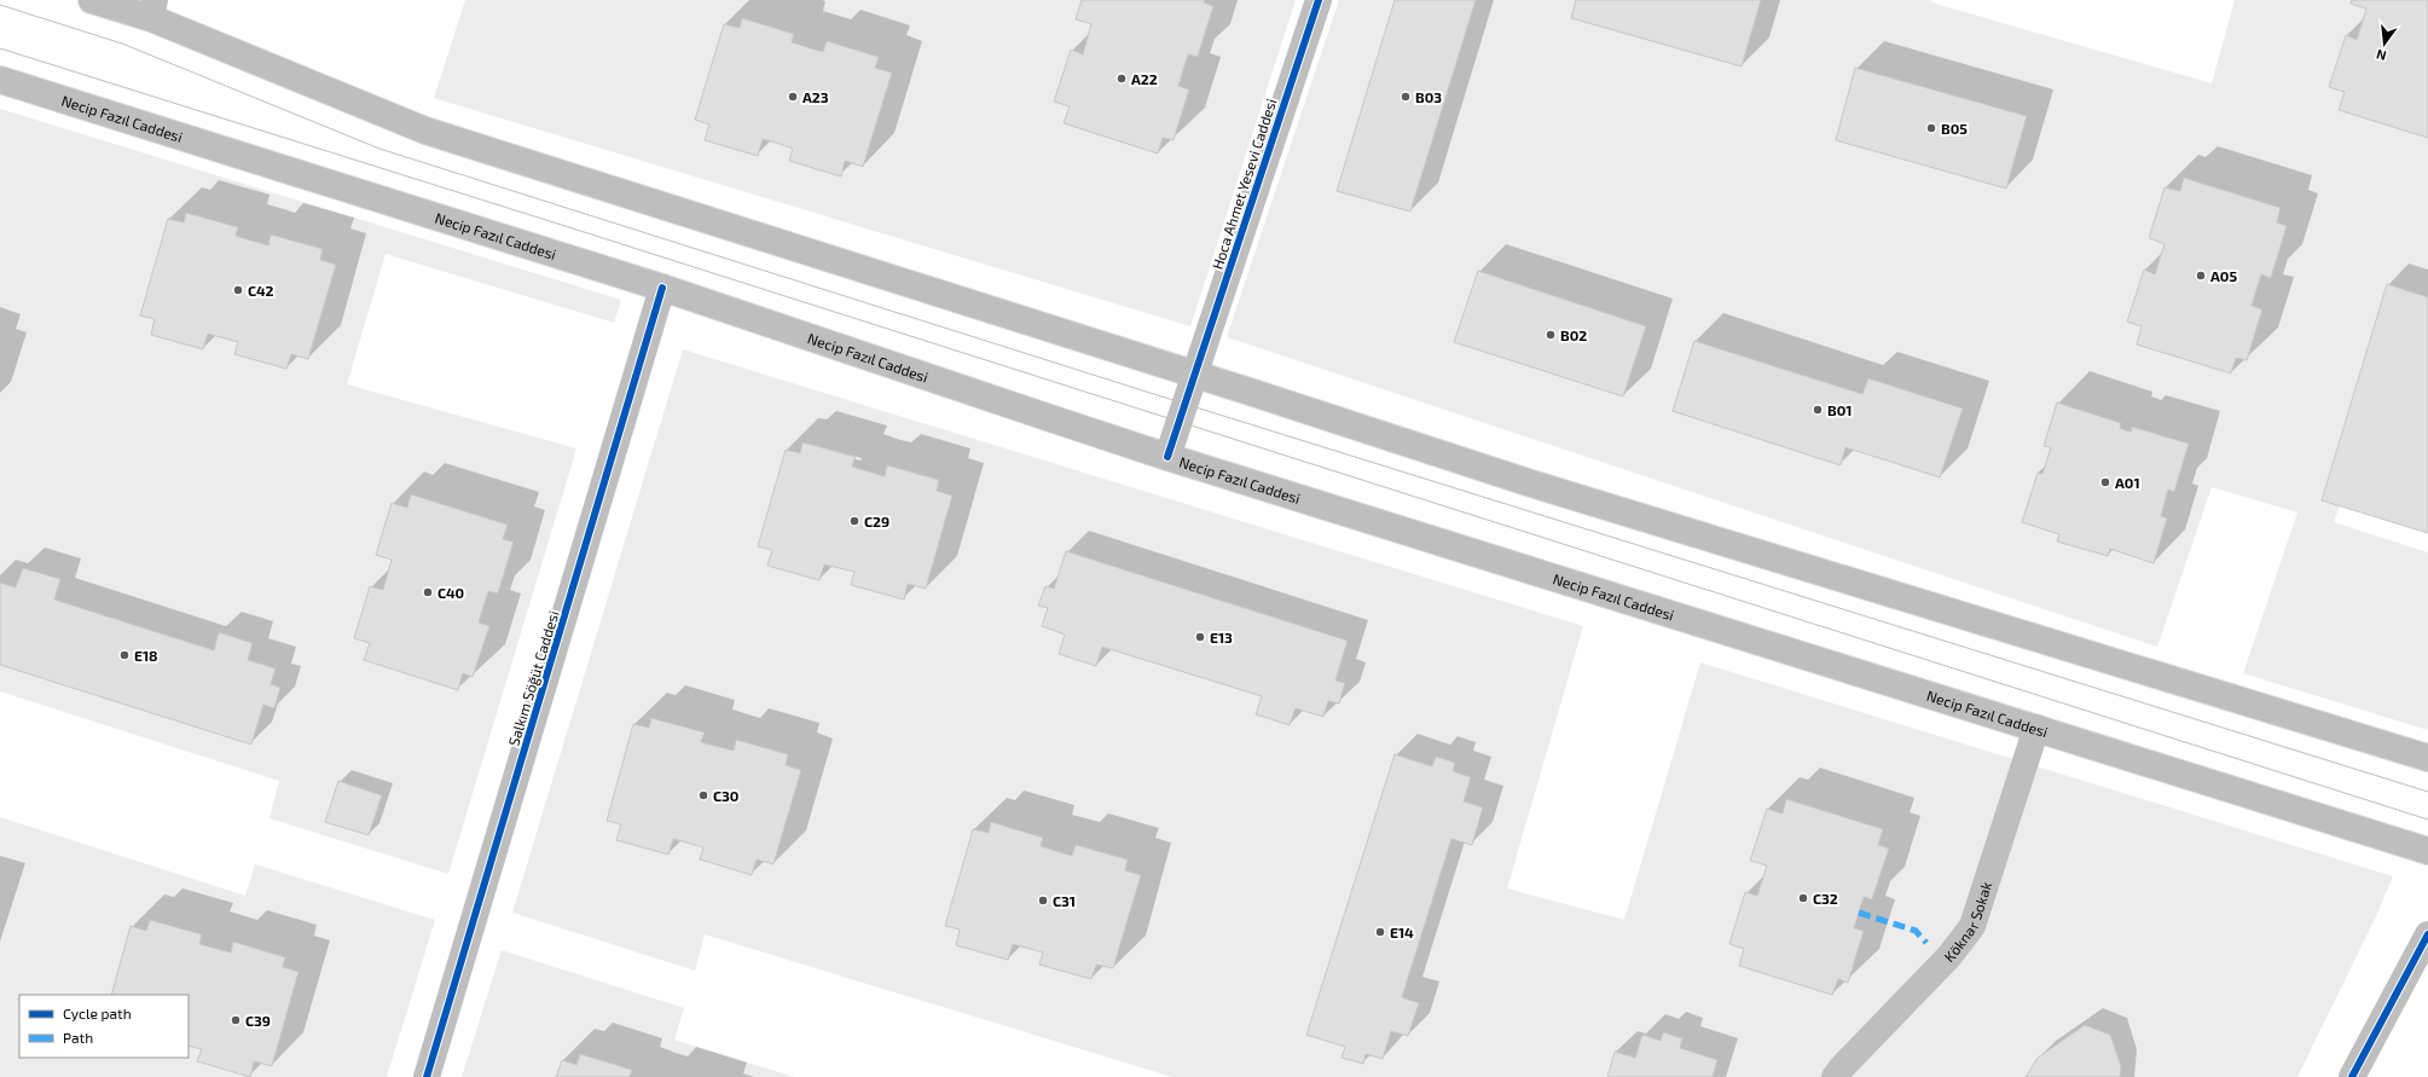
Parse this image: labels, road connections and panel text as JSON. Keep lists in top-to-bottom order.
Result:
{
  "streets": {
    "main road": [
      "Necip Fazıl Caddesi",
      "Hoca Ahmet Yesevi Caddesi",
      "Salkım Söğüt Caddesi",
      "Köknar Sokak"
    ]
  },
  "crossings": [
    ["Necip Fazıl Caddesi", "Hoca Ahmet Yesevi Caddesi"],
    ["Necip Fazıl Caddesi", "Salkım Söğüt Caddesi"],
    ["Necip Fazıl Caddesi", "Köknar Sokak"]
  ],
  "places": [
    "A22",
    "A23",
    "B03",
    "B05",
    "A05",
    "C42",
    "B02",
    "B01",
    "A01",
    "C29",
    "C40",
    "E13",
    "E18",
    "C30",
    "C32",
    "C31",
    "E14",
    "C39"
  ],
  "legend": ["Cycle path", "Path"],
  "north": "bottom"
}
